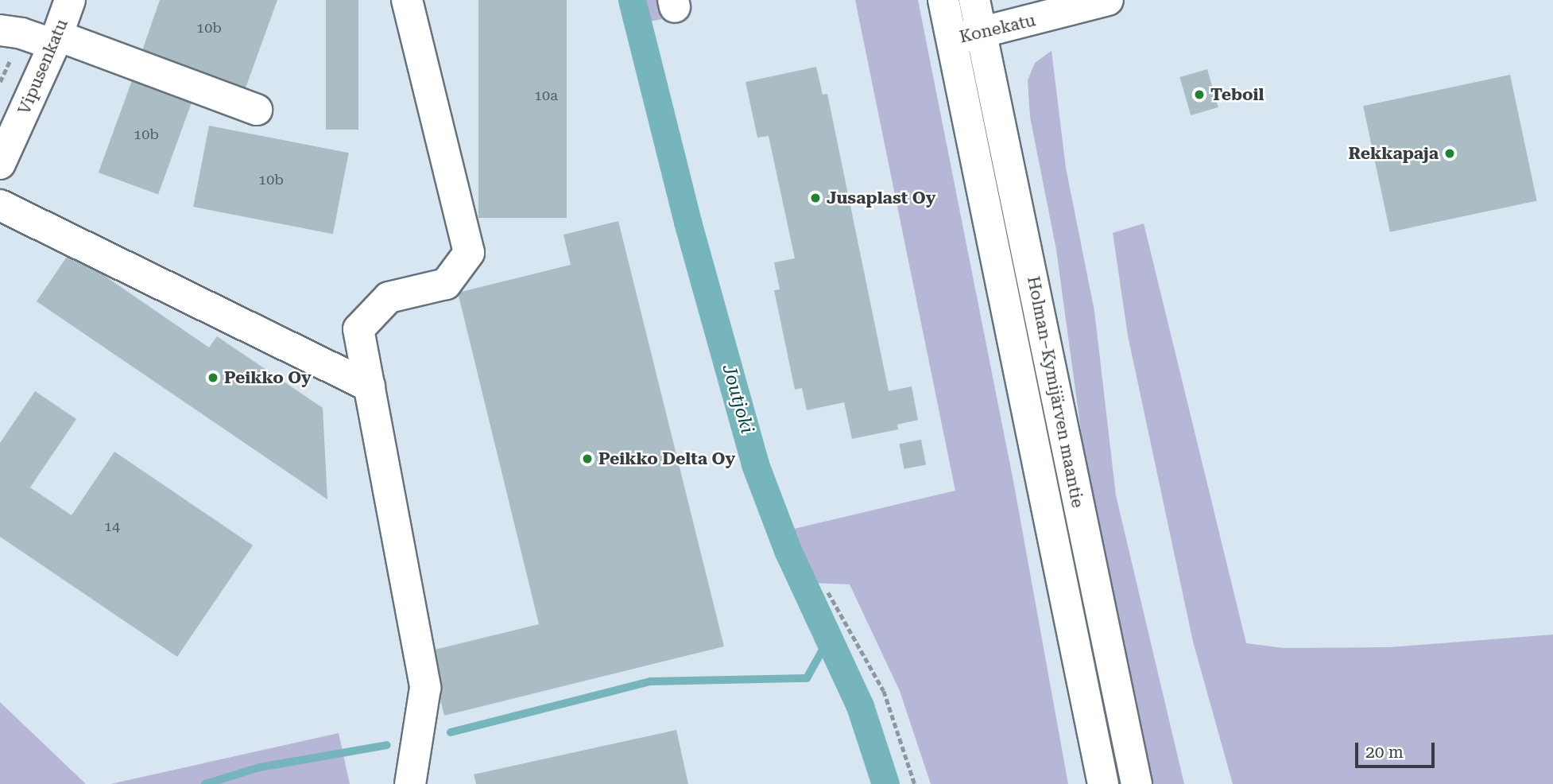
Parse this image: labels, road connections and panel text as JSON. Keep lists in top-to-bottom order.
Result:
{
  "streets": {
    "main road": ["Konekatu", "Vipusenkatu", "Holman–Kymijärven maantie"]
  },
  "crossings": [
    ["Konekatu", "Holman–Kymijärven maantie"]
  ],
  "water": ["Joutjoki"],
  "places": [
    "Teboil",
    "Rekkapaja",
    "Jusaplast Oy",
    "Peikko Oy",
    "Peikko Delta Oy"
  ],
  "house_numbers": [
    "10b",
    "10a",
    "10b",
    "10b",
    "14"
  ],
  "scale_bar": "20 m"
}
